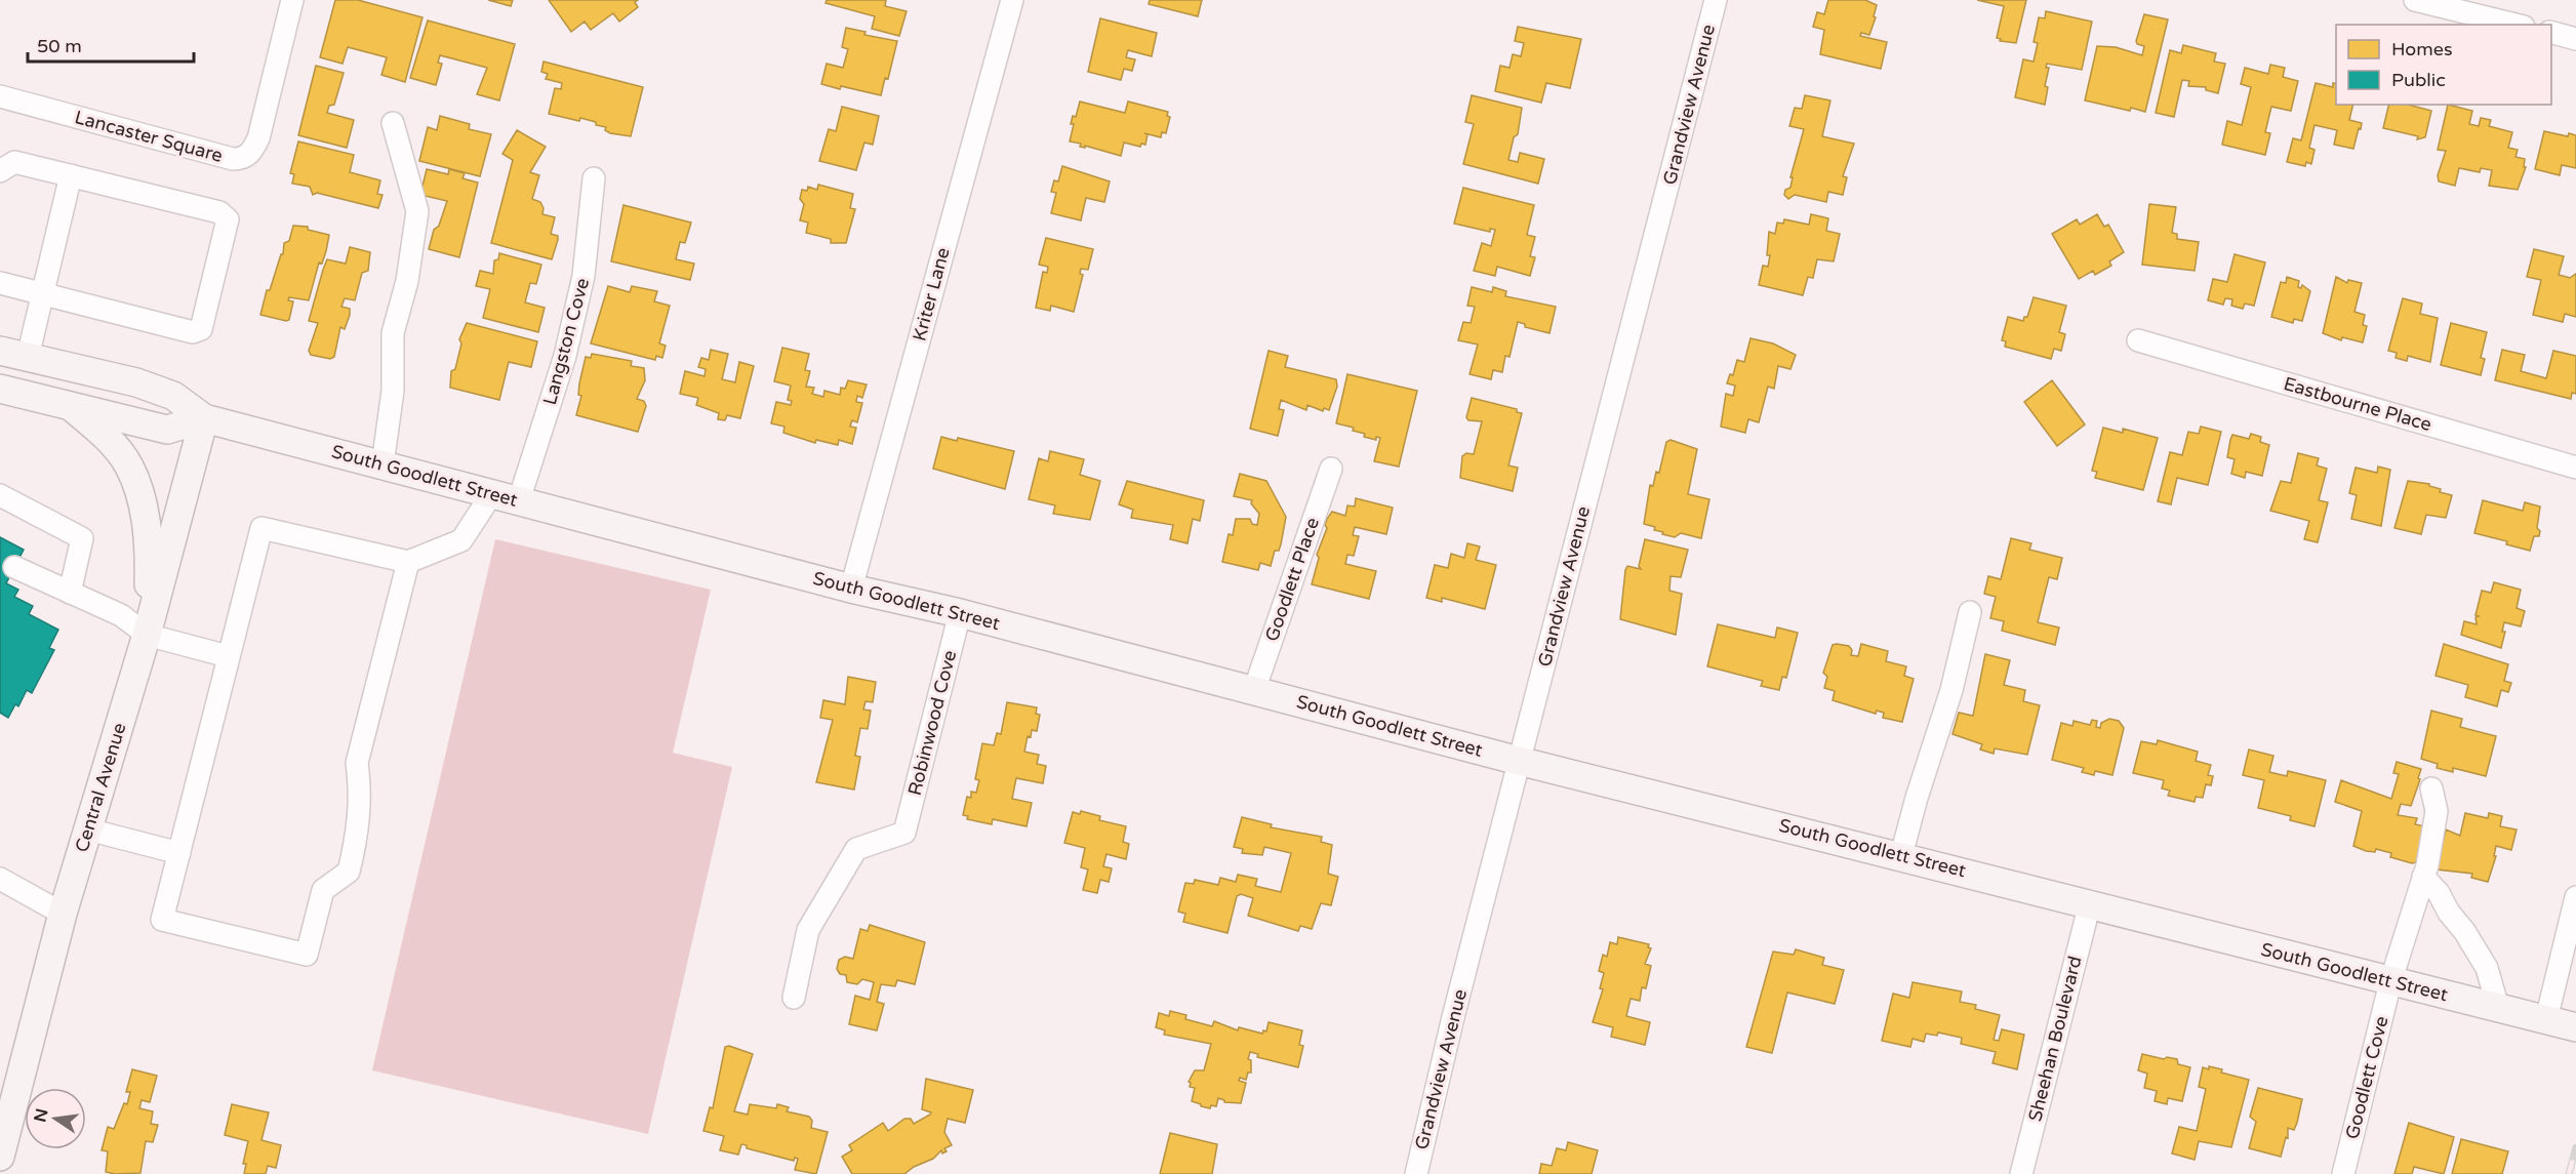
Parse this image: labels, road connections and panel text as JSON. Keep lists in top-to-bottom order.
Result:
{
  "streets": {
    "main road": ["South Goodlett Street", "Central Avenue"],
    "street": [
      "Grandview Avenue",
      "Lancaster Square",
      "Kriter Lane",
      "Langston Cove",
      "Eastbourne Place",
      "Goodlett Place",
      "Robinwood Cove",
      "Sheehan Boulevard",
      "Goodlett Cove"
    ]
  },
  "crossings": [
    ["Grandview Avenue", "South Goodlett Street"],
    ["Kriter Lane", "South Goodlett Street"],
    ["Langston Cove", "South Goodlett Street"],
    ["South Goodlett Street", "Goodlett Place"],
    ["South Goodlett Street", "Robinwood Cove"],
    ["South Goodlett Street", "Central Avenue"],
    ["South Goodlett Street", "Sheehan Boulevard"],
    ["South Goodlett Street", "Goodlett Cove"]
  ],
  "legend": ["Homes", "Public"],
  "scale_bar": "50 m",
  "north": "left"
}
